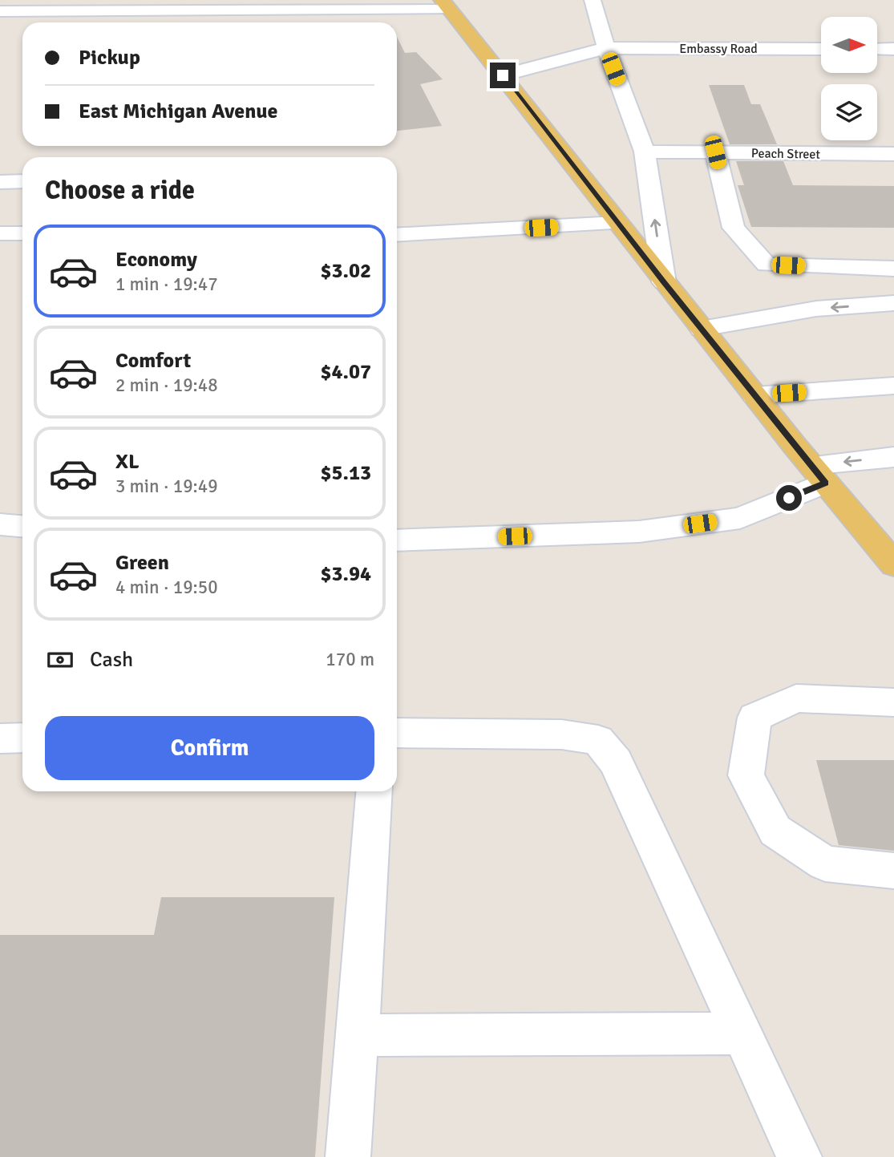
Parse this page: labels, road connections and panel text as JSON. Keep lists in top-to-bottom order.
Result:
{
  "streets": {
    "street": ["Embassy Road", "Peach Street"]
  },
  "north": "right",
  "page": {
    "banner": ["Pickup", "East Michigan Avenue"],
    "heading": "Choose a ride",
    "list": [
      {
        "name": "Economy",
        "note": "1 min · 19:47",
        "value": "$3.02"
      },
      {
        "name": "Comfort",
        "note": "2 min · 19:48",
        "value": "$4.07"
      },
      {
        "name": "XL",
        "note": "3 min · 19:49",
        "value": "$5.13"
      },
      {
        "name": "Green",
        "note": "4 min · 19:50",
        "value": "$3.94"
      }
    ],
    "pay": ["Cash", "170 m"],
    "buttons": "Confirm"
  }
}
